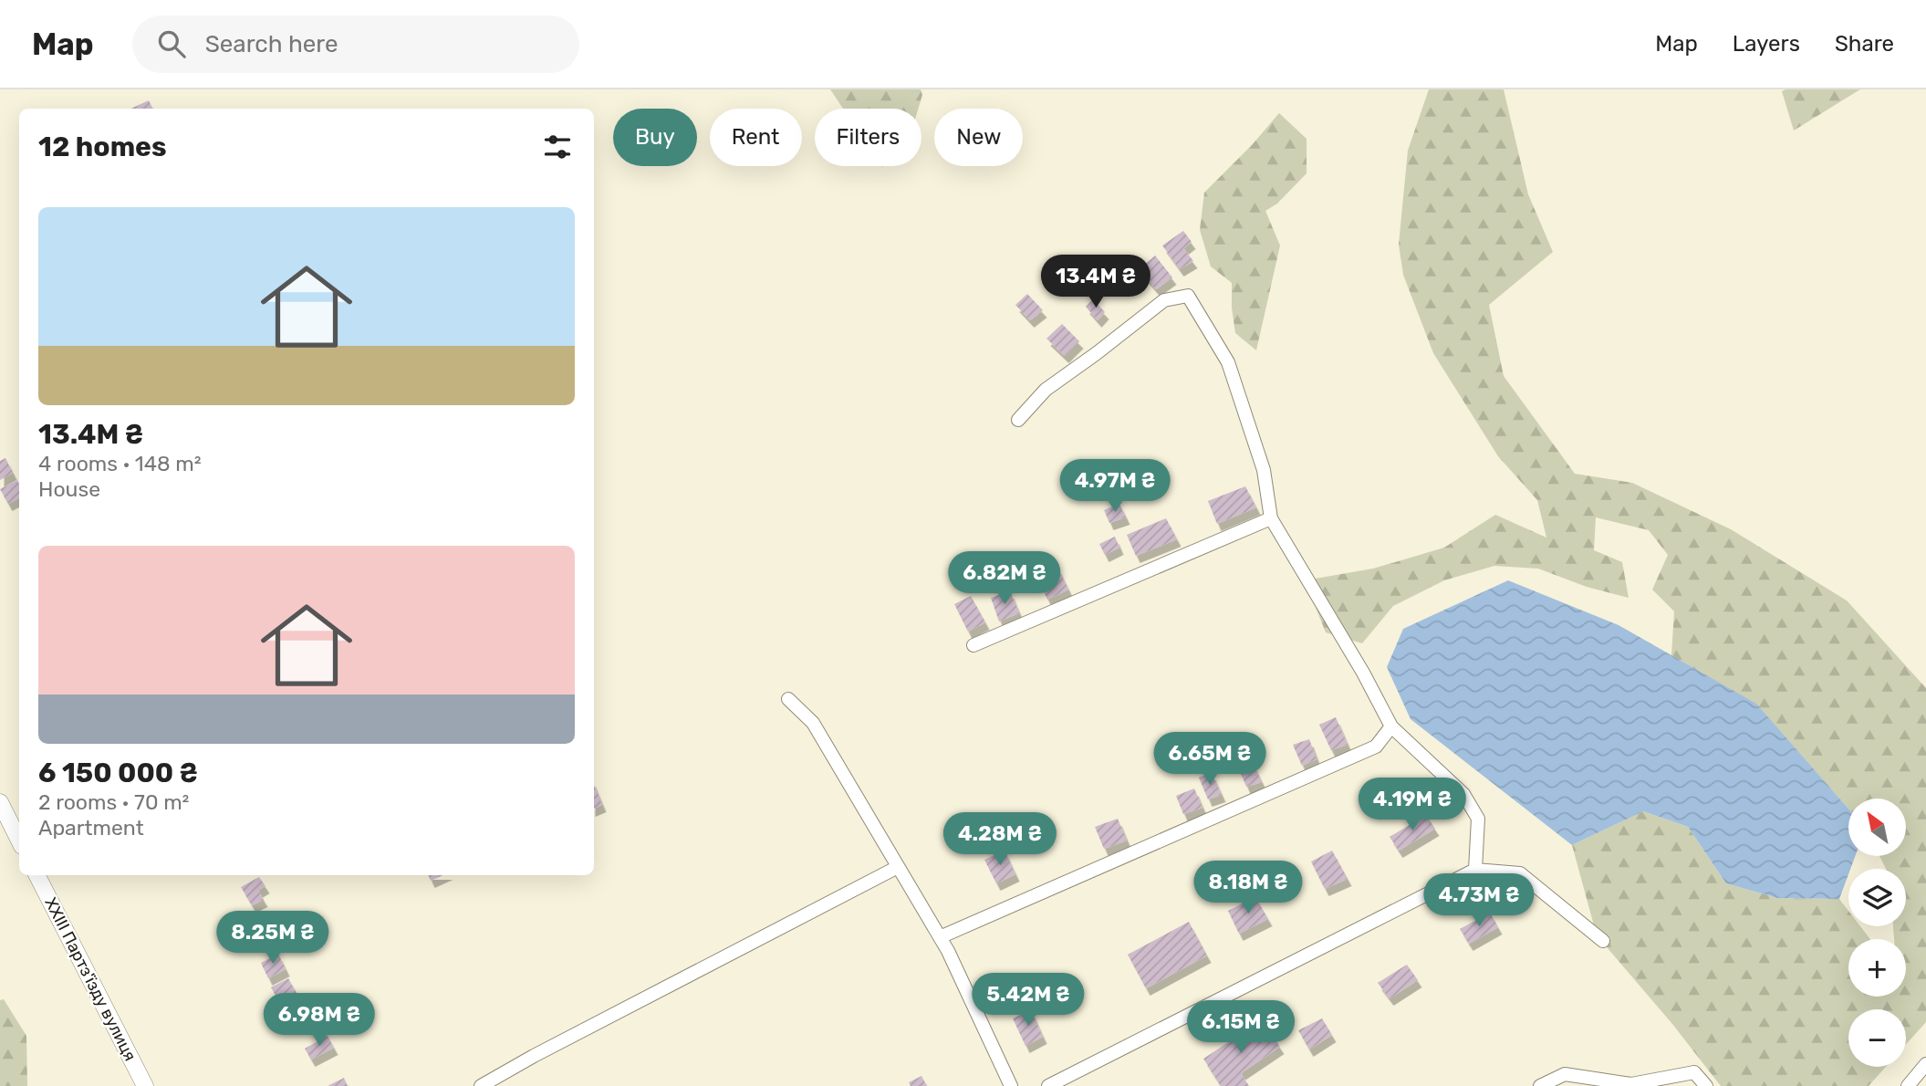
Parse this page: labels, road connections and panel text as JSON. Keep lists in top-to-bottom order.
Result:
{
  "streets": {
    "street": ["XXIII Партз'їзду вулиця"]
  },
  "north": "top left",
  "page": {
    "header": "Map",
    "search": "Search here",
    "nav": ["Map", "Layers", "Share"],
    "chip": [
      "Buy",
      "Rent",
      "Filters",
      "New"
    ],
    "heading": "12 homes",
    "list": [
      {
        "name": "13.4M ₴",
        "note": "4 rooms · 148 m² · House"
      },
      {
        "name": "6 150 000 ₴",
        "note": "2 rooms · 70 m² · Apartment"
      }
    ],
    "price": [
      "13.4M ₴",
      "4.97M ₴",
      "6.82M ₴",
      "6.65M ₴",
      "4.19M ₴",
      "4.28M ₴",
      "8.18M ₴",
      "4.73M ₴",
      "8.25M ₴",
      "5.42M ₴",
      "6.98M ₴",
      "6.15M ₴"
    ],
    "map_buttons": ["+", "−"]
  }
}
